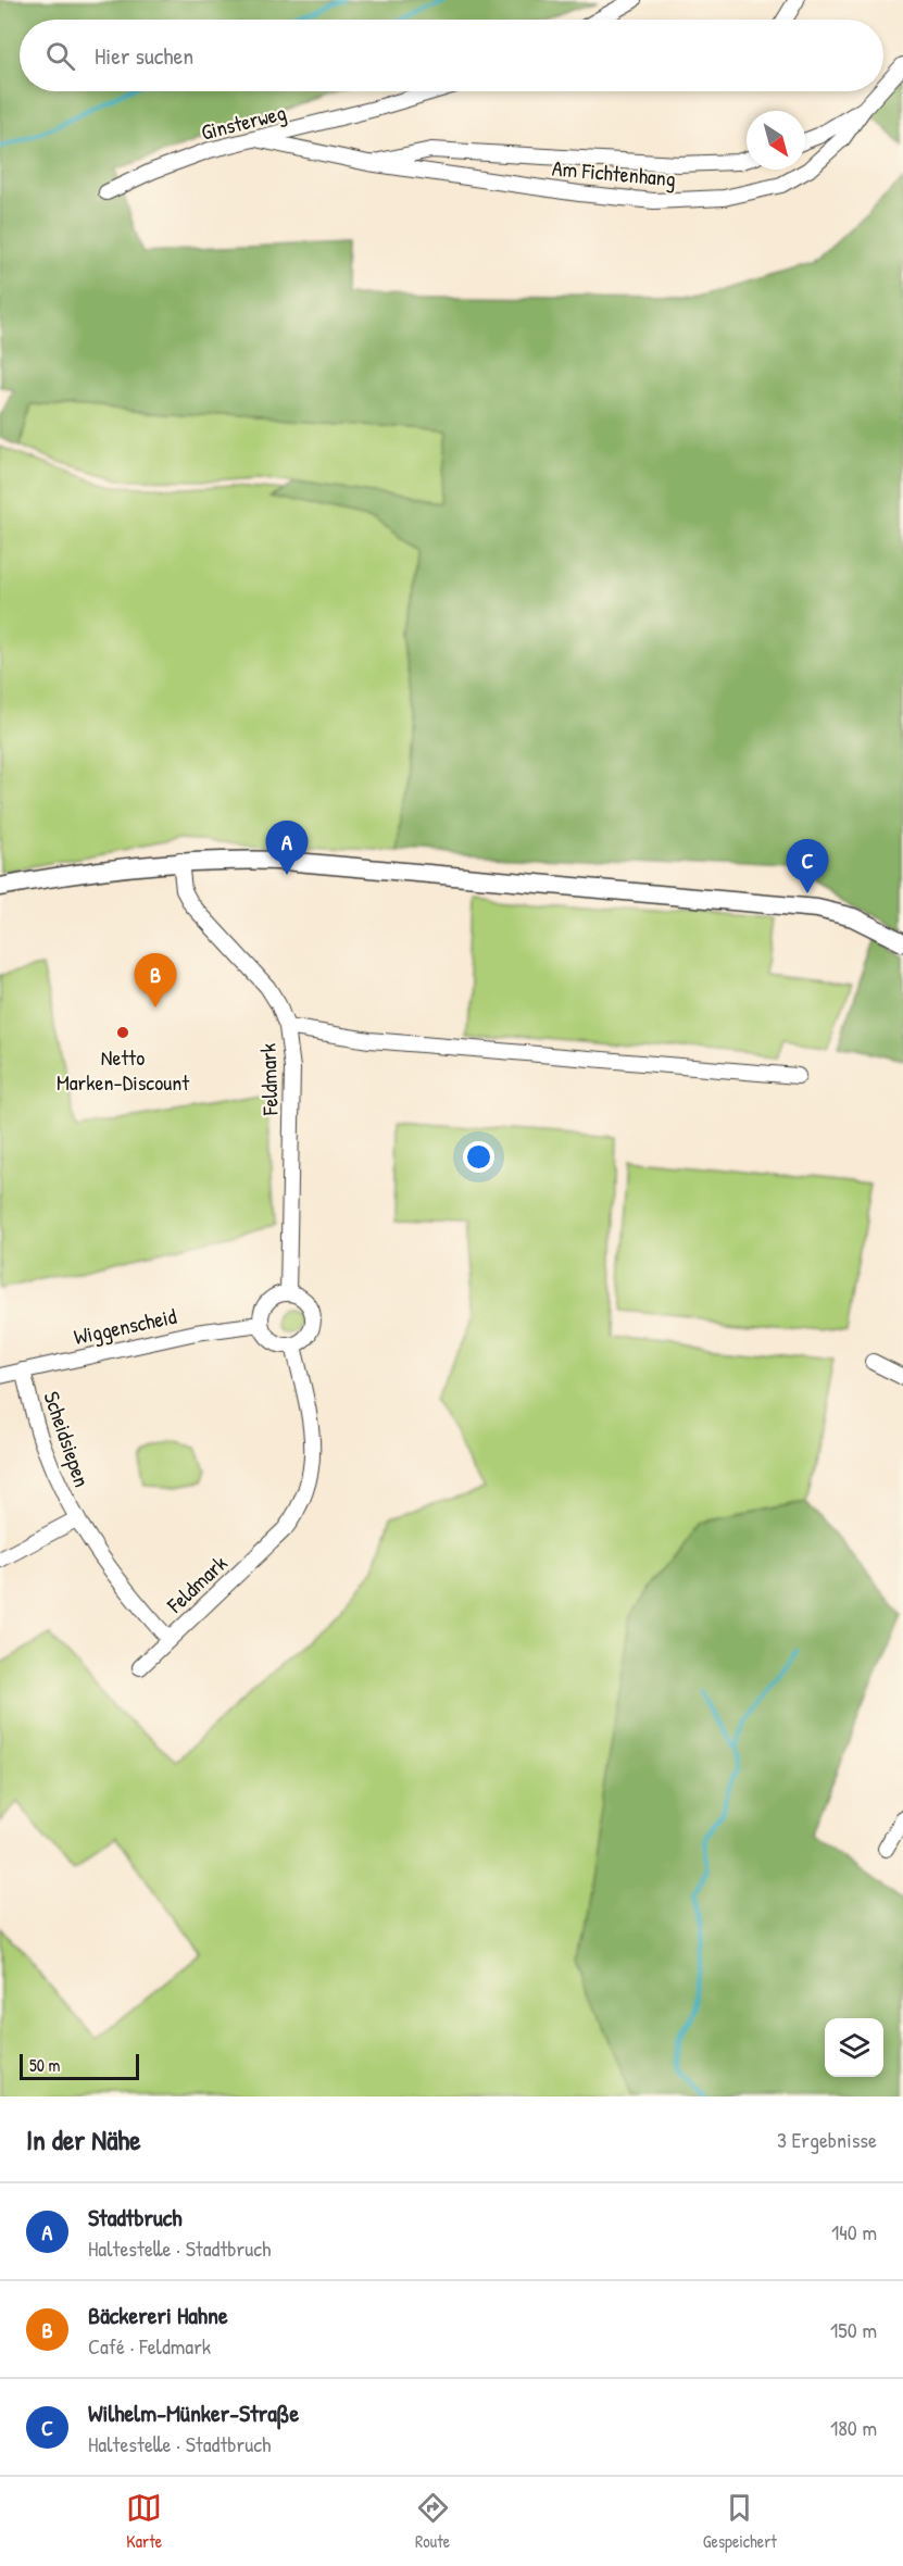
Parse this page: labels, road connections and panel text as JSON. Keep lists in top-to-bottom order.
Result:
{
  "streets": {
    "street": [
      "Ginsterweg",
      "Am Fichtenhang",
      "Feldmark",
      "Wiggenscheid",
      "Scheidsiepen"
    ]
  },
  "crossings": [
    ["Ginsterweg", "Am Fichtenhang"],
    ["Feldmark", "Wiggenscheid"],
    ["Feldmark", "Scheidsiepen"],
    ["Wiggenscheid", "Scheidsiepen"]
  ],
  "places": ["Netto Marken-Discount"],
  "scale_bar": "50 m",
  "north": "bottom right",
  "page": {
    "search": "Hier suchen",
    "pins": ["A", "C", "B"],
    "scale": "50 m",
    "heading": ["In der Nähe", "3 Ergebnisse"],
    "list": [
      {
        "mark": "A",
        "name": "Stadtbruch",
        "note": "Haltestelle · Stadtbruch",
        "value": "140 m"
      },
      {
        "mark": "B",
        "name": "Bäckereri Hahne",
        "note": "Café · Feldmark",
        "value": "150 m"
      },
      {
        "mark": "C",
        "name": "Wilhelm-Münker-Straße",
        "note": "Haltestelle · Stadtbruch",
        "value": "180 m"
      }
    ],
    "nav": ["Karte", "Route", "Gespeichert"]
  }
}
